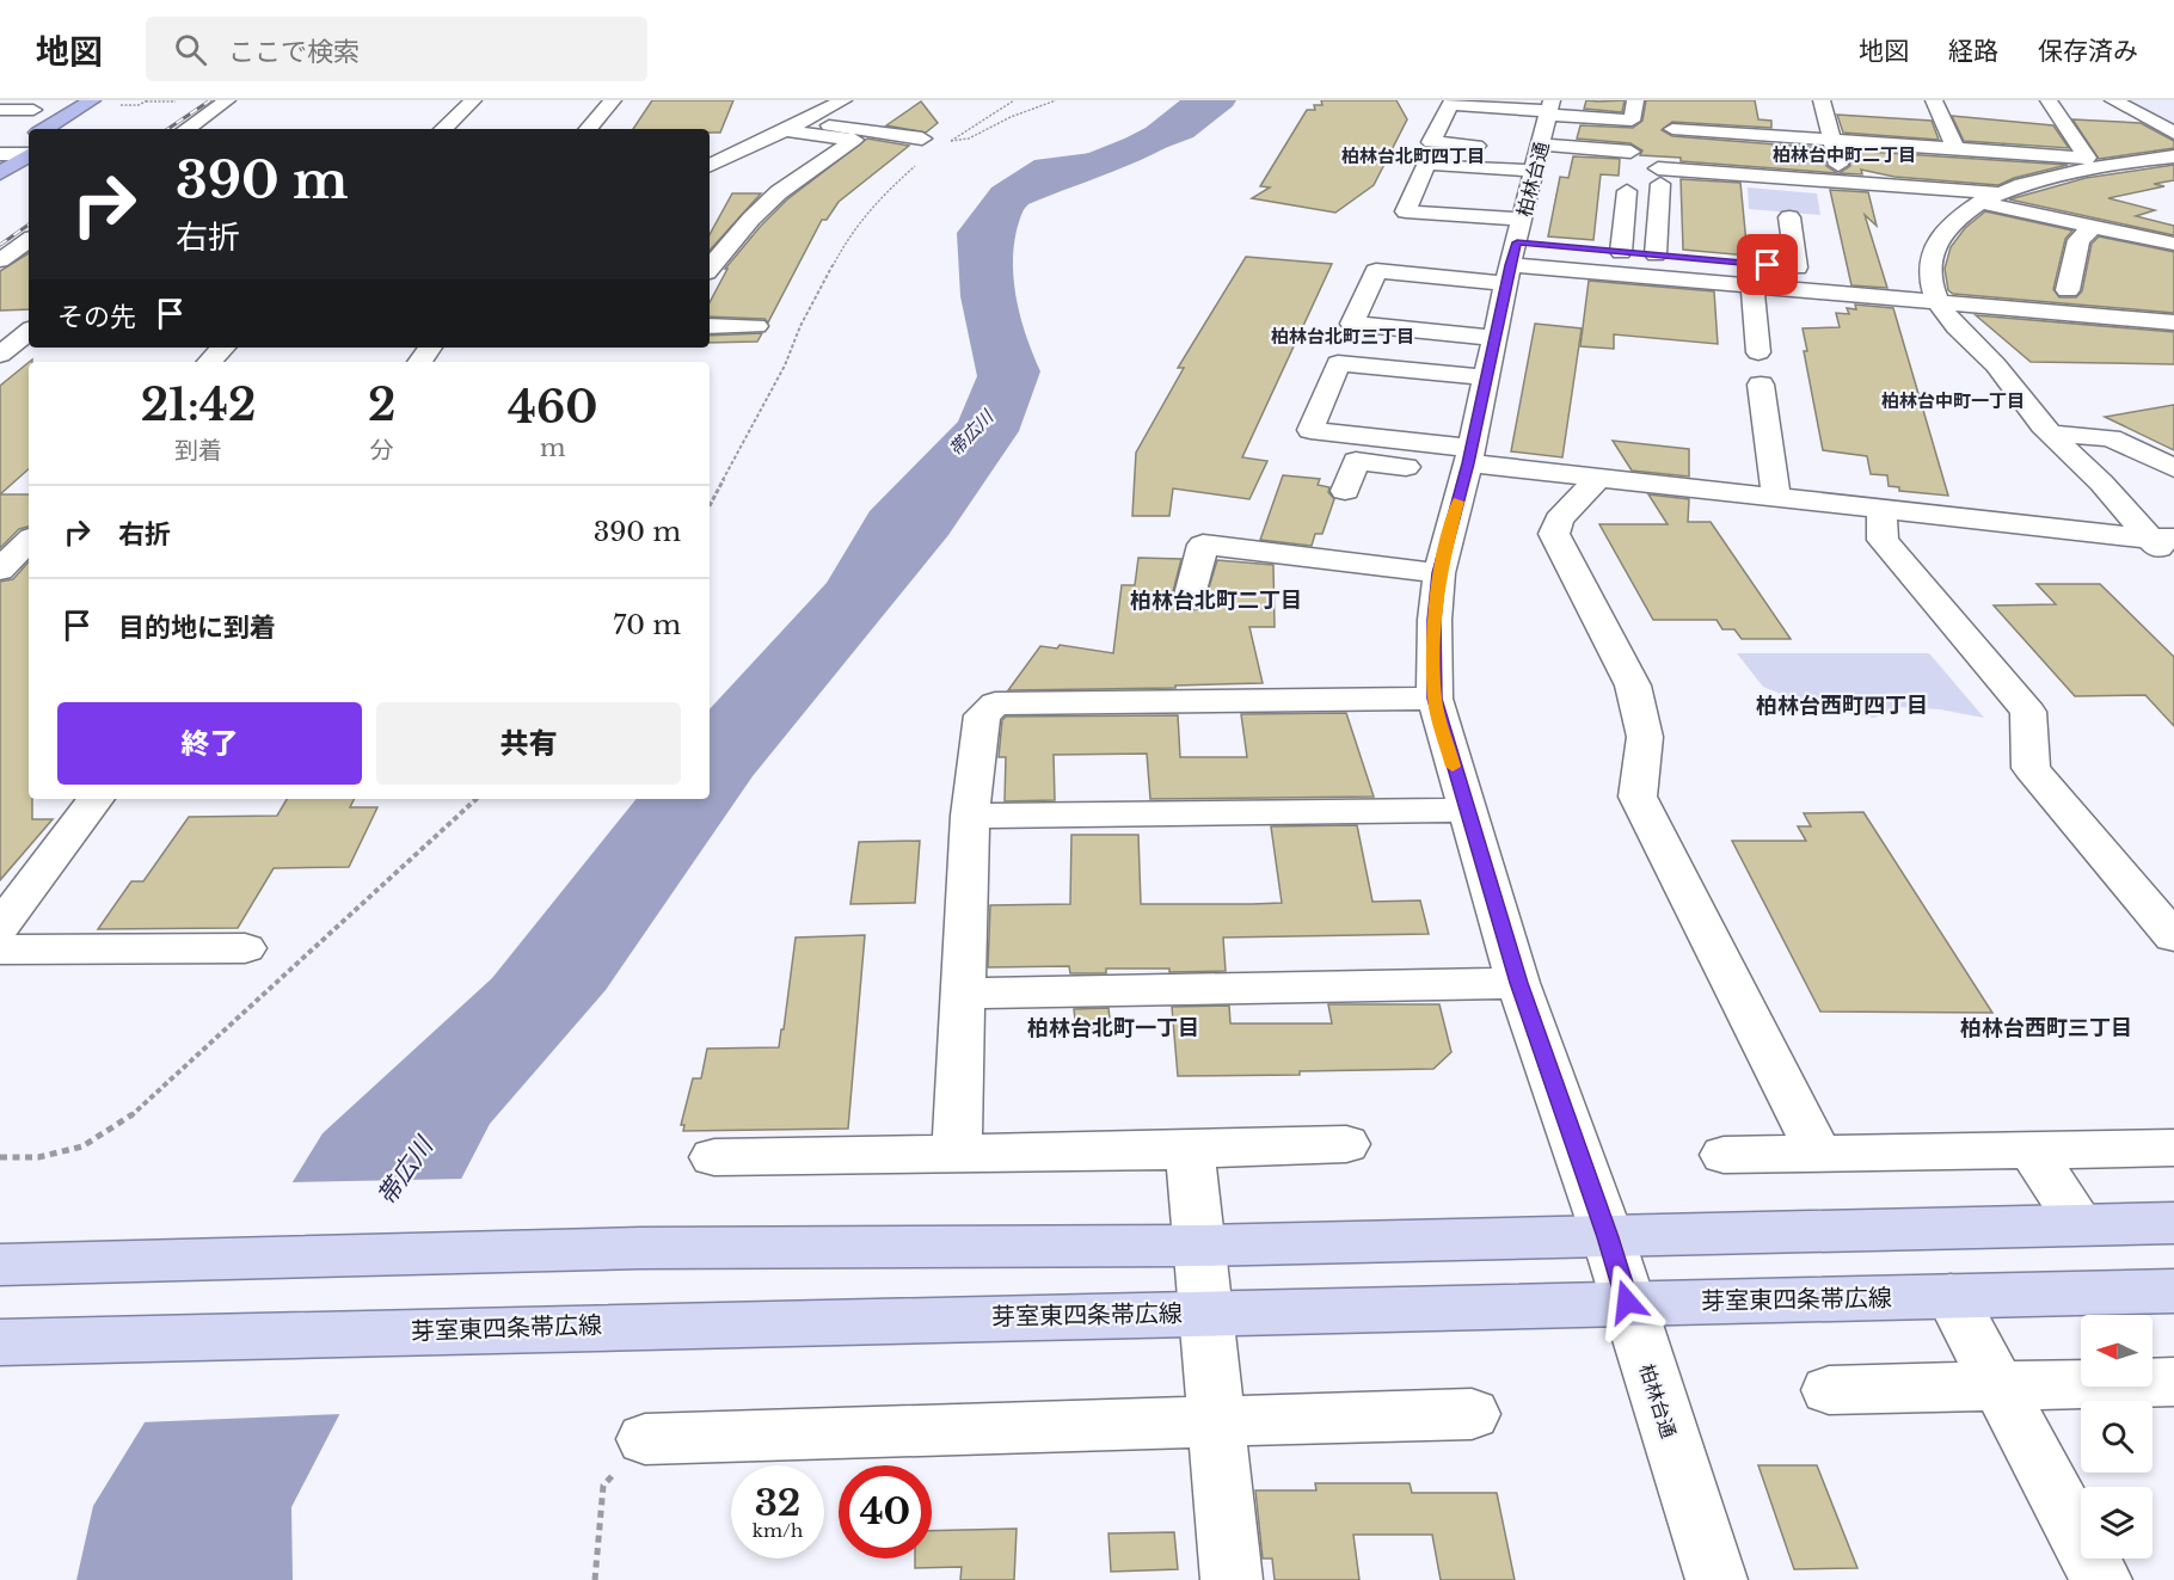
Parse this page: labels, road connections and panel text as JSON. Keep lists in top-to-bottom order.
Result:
{
  "streets": {
    "main road": ["芽室東四条帯広線"],
    "street": ["柏林台通"]
  },
  "crossings": [
    ["柏林台通", "芽室東四条帯広線"]
  ],
  "districts": [
    "柏林台中町二丁目",
    "柏林台北町四丁目",
    "柏林台北町三丁目",
    "柏林台中町一丁目",
    "柏林台北町二丁目",
    "柏林台西町四丁目",
    "柏林台北町一丁目",
    "柏林台西町三丁目"
  ],
  "water": ["帯広川"],
  "north": "left",
  "page": {
    "header": "地図",
    "search": "ここで検索",
    "nav": ["地図", "経路", "保存済み"],
    "turn": ["390 m", "右折"],
    "then": "その先",
    "eta": [
      "21:42",
      "到着",
      "2",
      "分",
      "460",
      "m"
    ],
    "list": [
      {
        "name": "右折",
        "value": "390 m"
      },
      {
        "name": "目的地に到着",
        "value": "70 m"
      }
    ],
    "buttons": ["終了", "共有"],
    "speed": "32 km/h",
    "limit": "40"
  }
}
